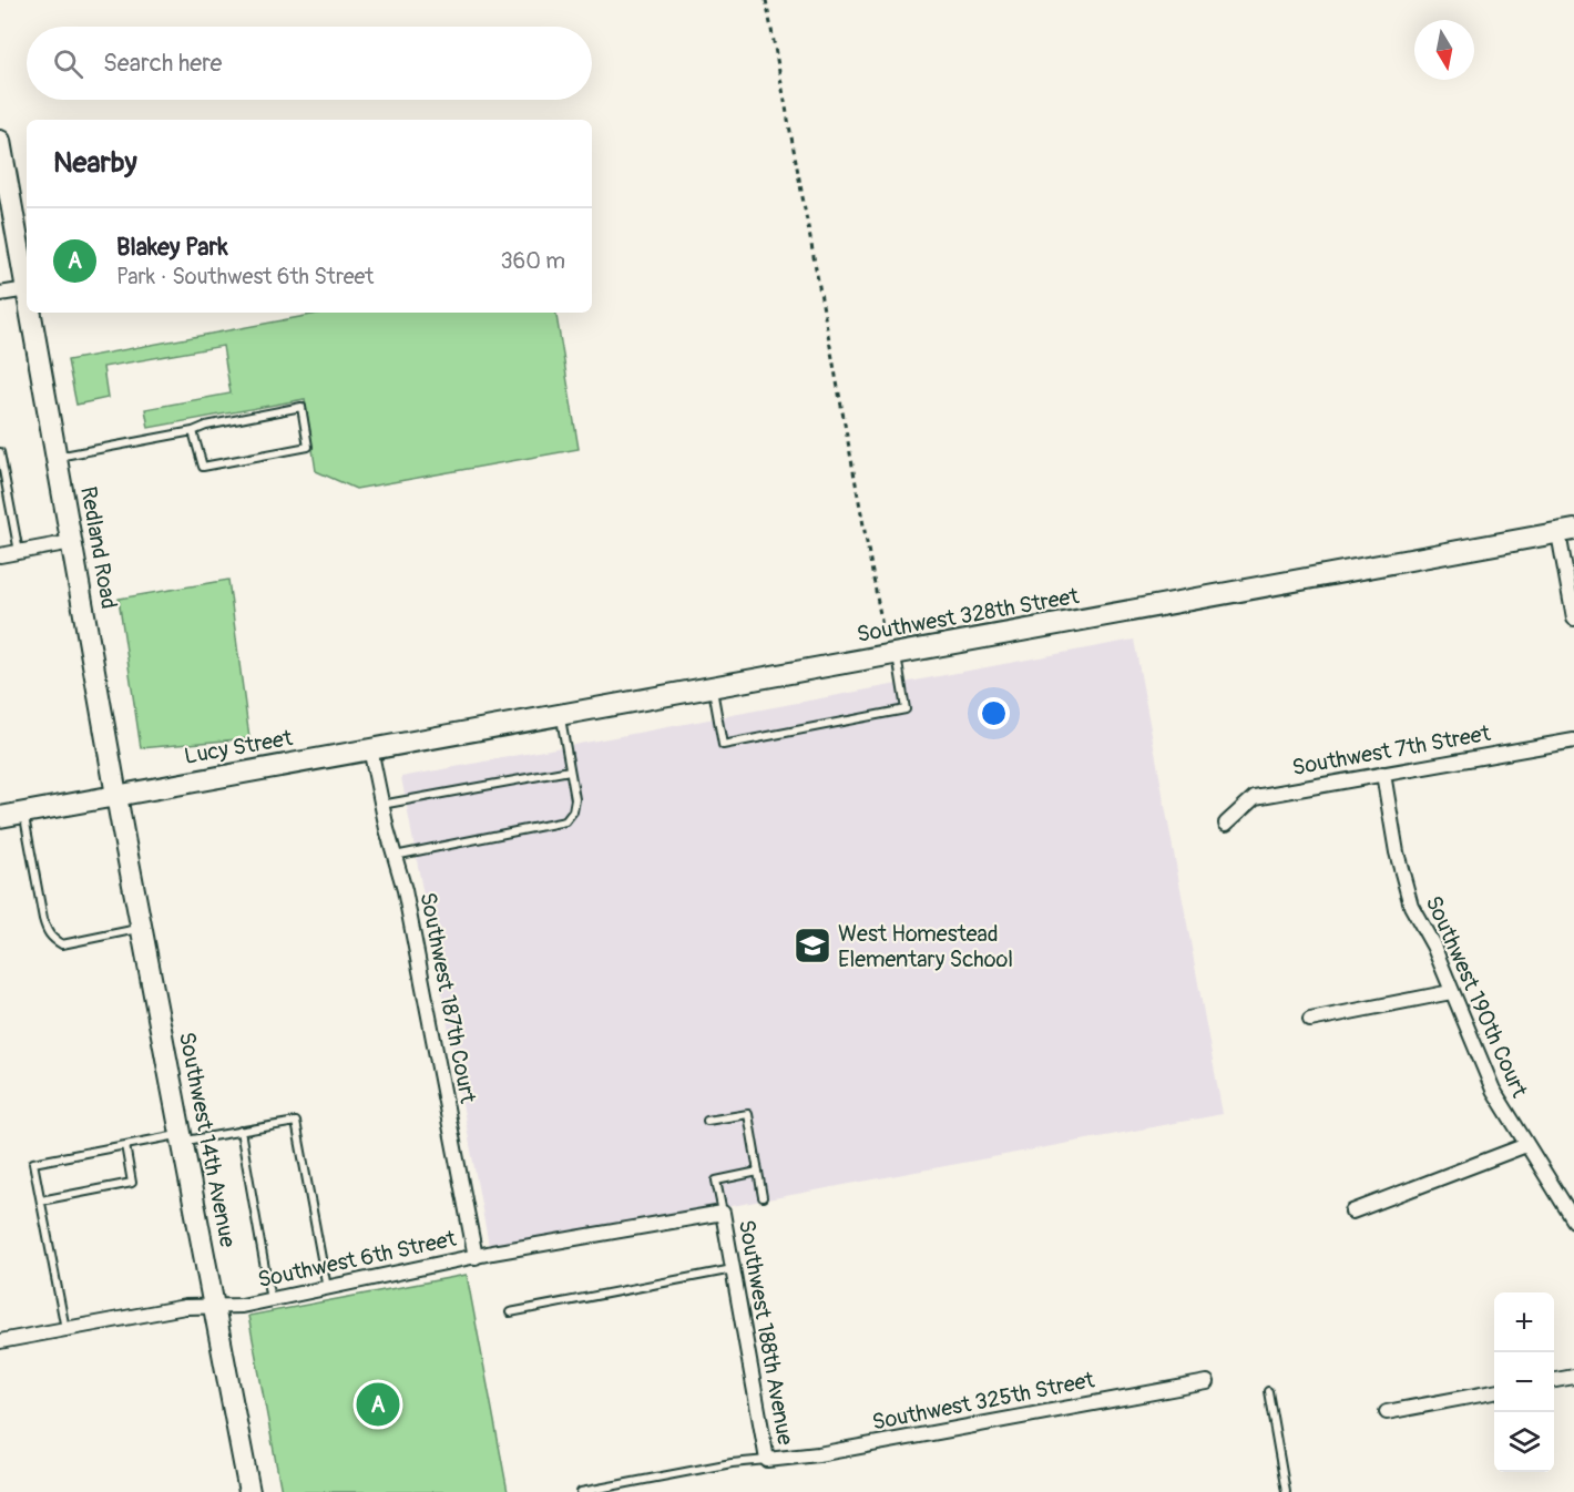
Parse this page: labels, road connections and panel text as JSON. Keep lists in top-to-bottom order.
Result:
{
  "streets": {
    "street": [
      "Redland Road",
      "Southwest 328th Street",
      "Lucy Street",
      "Southwest 7th Street",
      "Southwest 190th Court",
      "Southwest 187th Court",
      "Southwest 14th Avenue",
      "Southwest 6th Street",
      "Southwest 188th Avenue",
      "Southwest 325th Street"
    ]
  },
  "crossings": [
    ["Redland Road", "Lucy Street"],
    ["Redland Road", "Southwest 14th Avenue"],
    ["Southwest 328th Street", "Lucy Street"],
    ["Southwest 328th Street", "Southwest 187th Court"],
    ["Lucy Street", "Southwest 187th Court"],
    ["Lucy Street", "Southwest 14th Avenue"],
    ["Southwest 7th Street", "Southwest 190th Court"],
    ["Southwest 187th Court", "Southwest 6th Street"],
    ["Southwest 14th Avenue", "Southwest 6th Street"],
    ["Southwest 6th Street", "Southwest 188th Avenue"],
    ["Southwest 188th Avenue", "Southwest 325th Street"]
  ],
  "places": {
    "school or university": ["West Homestead Elementary School"]
  },
  "north": "bottom",
  "page": {
    "search": "Search here",
    "heading": "Nearby",
    "list": [
      {
        "mark": "A",
        "name": "Blakey Park",
        "note": "Park · Southwest 6th Street",
        "value": "360 m"
      }
    ],
    "map_buttons": ["+", "−"],
    "pins": "A"
  }
}
